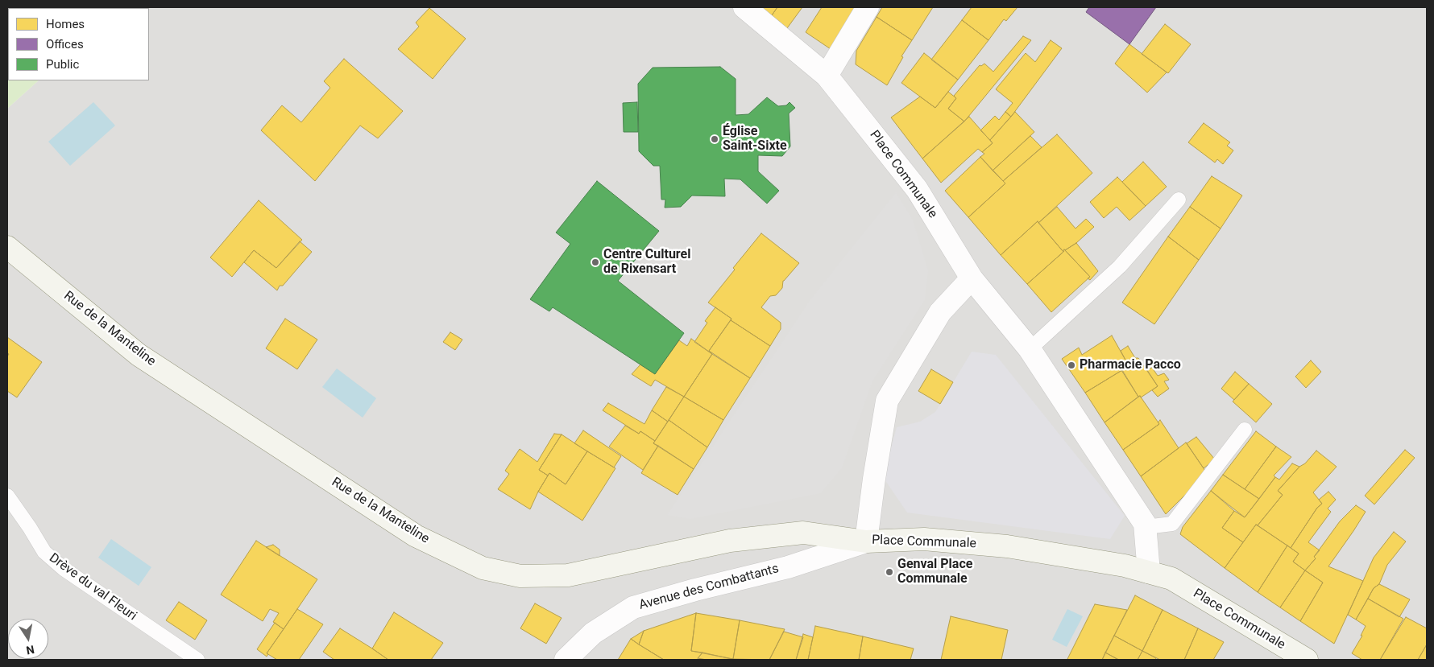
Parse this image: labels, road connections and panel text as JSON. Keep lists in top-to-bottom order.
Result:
{
  "streets": {
    "street": ["Place Communale", "Rue de la Manteline", "Avenue des Combattants"],
    "lane": ["Drève du val Fleuri"]
  },
  "crossings": [
    ["Place Communale", "Rue de la Manteline"],
    ["Place Communale", "Avenue des Combattants"],
    ["Rue de la Manteline", "Avenue des Combattants"]
  ],
  "places": [
    "Église Saint-Sixte",
    "Centre Culturel de Rixensart",
    "Pharmacie Pacco",
    "Genval Place Communale"
  ],
  "legend": ["Homes", "Offices", "Public"],
  "north": "bottom"
}
